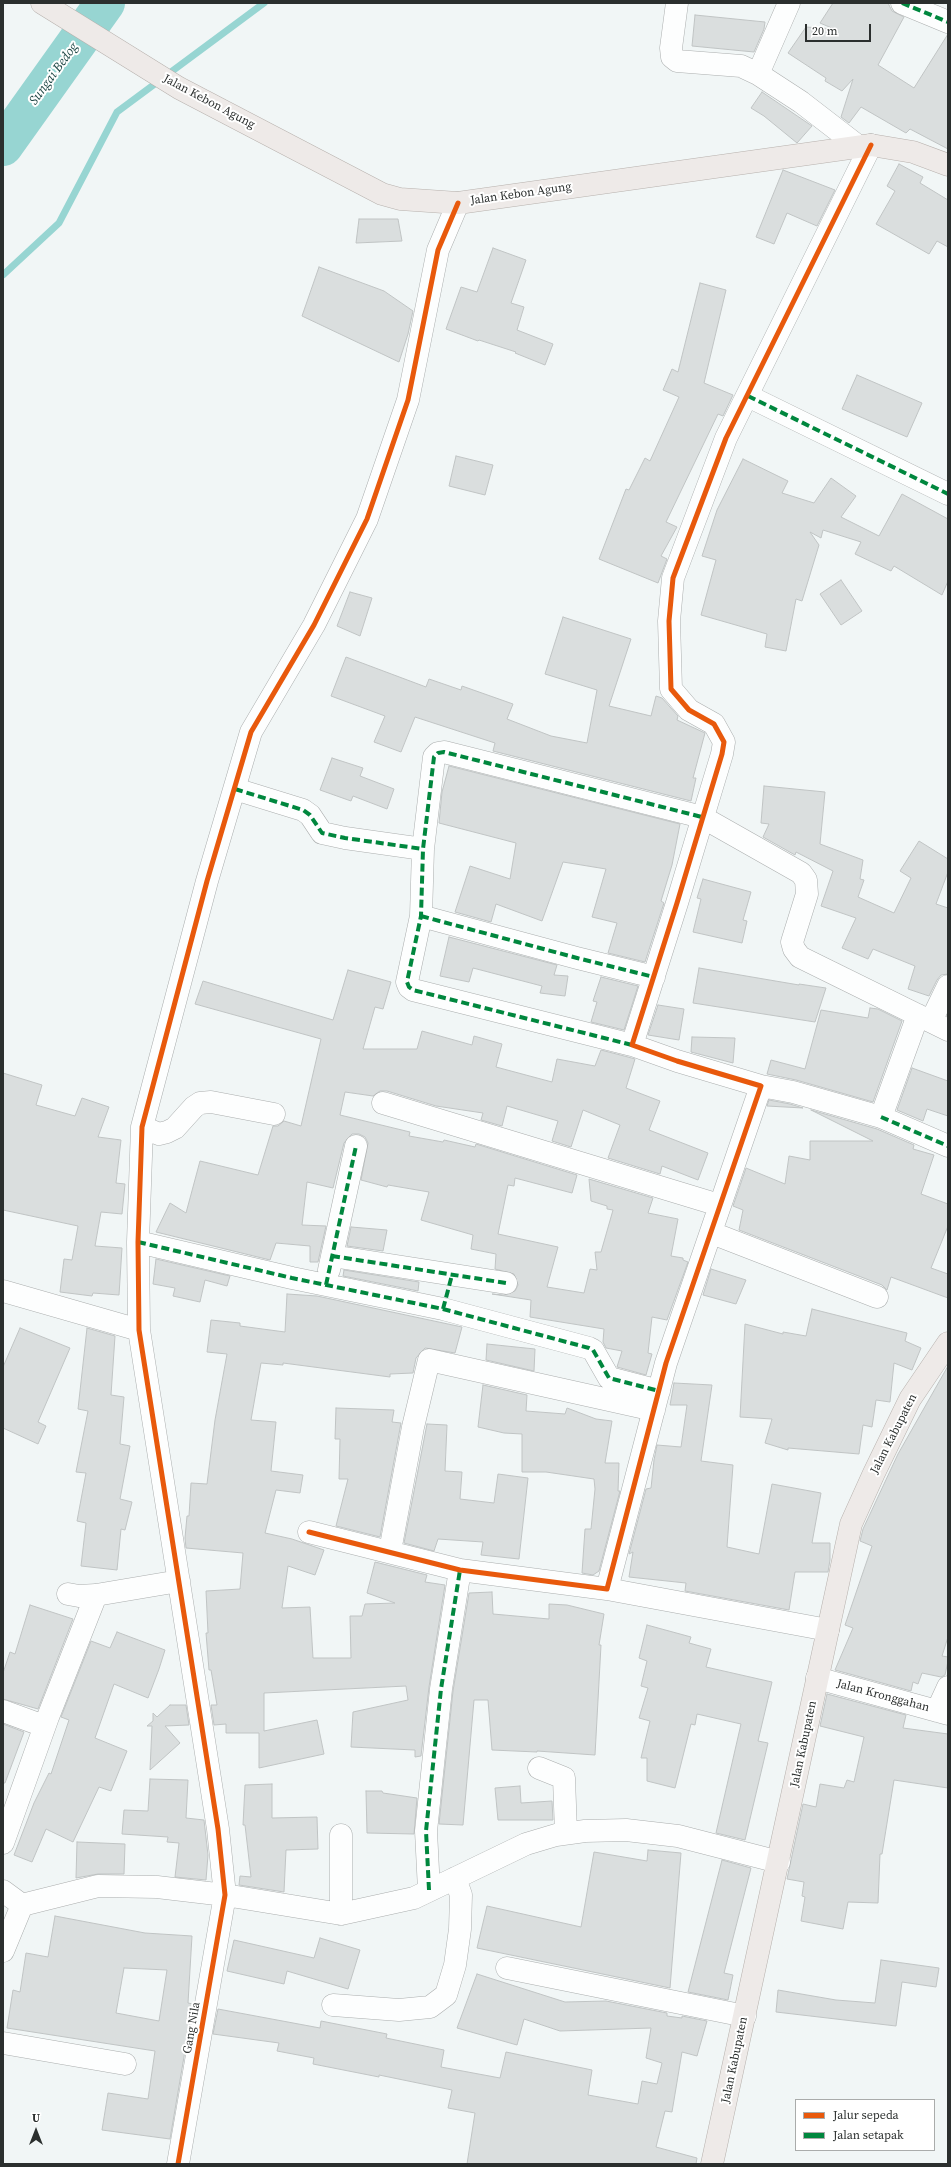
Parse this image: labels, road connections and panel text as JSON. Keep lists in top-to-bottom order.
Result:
{
  "streets": {
    "main road": ["Jalan Kebon Agung", "Jalan Kabupaten"],
    "street": ["Jalan Kronggahan", "Gang Nila"]
  },
  "crossings": [
    ["Jalan Kebon Agung", "Gang Nila"],
    ["Jalan Kabupaten", "Jalan Kronggahan"]
  ],
  "water": ["Sungai Bedog"],
  "legend": ["Jalur sepeda", "Jalan setapak"],
  "scale_bar": "20 m",
  "north": "top"
}
